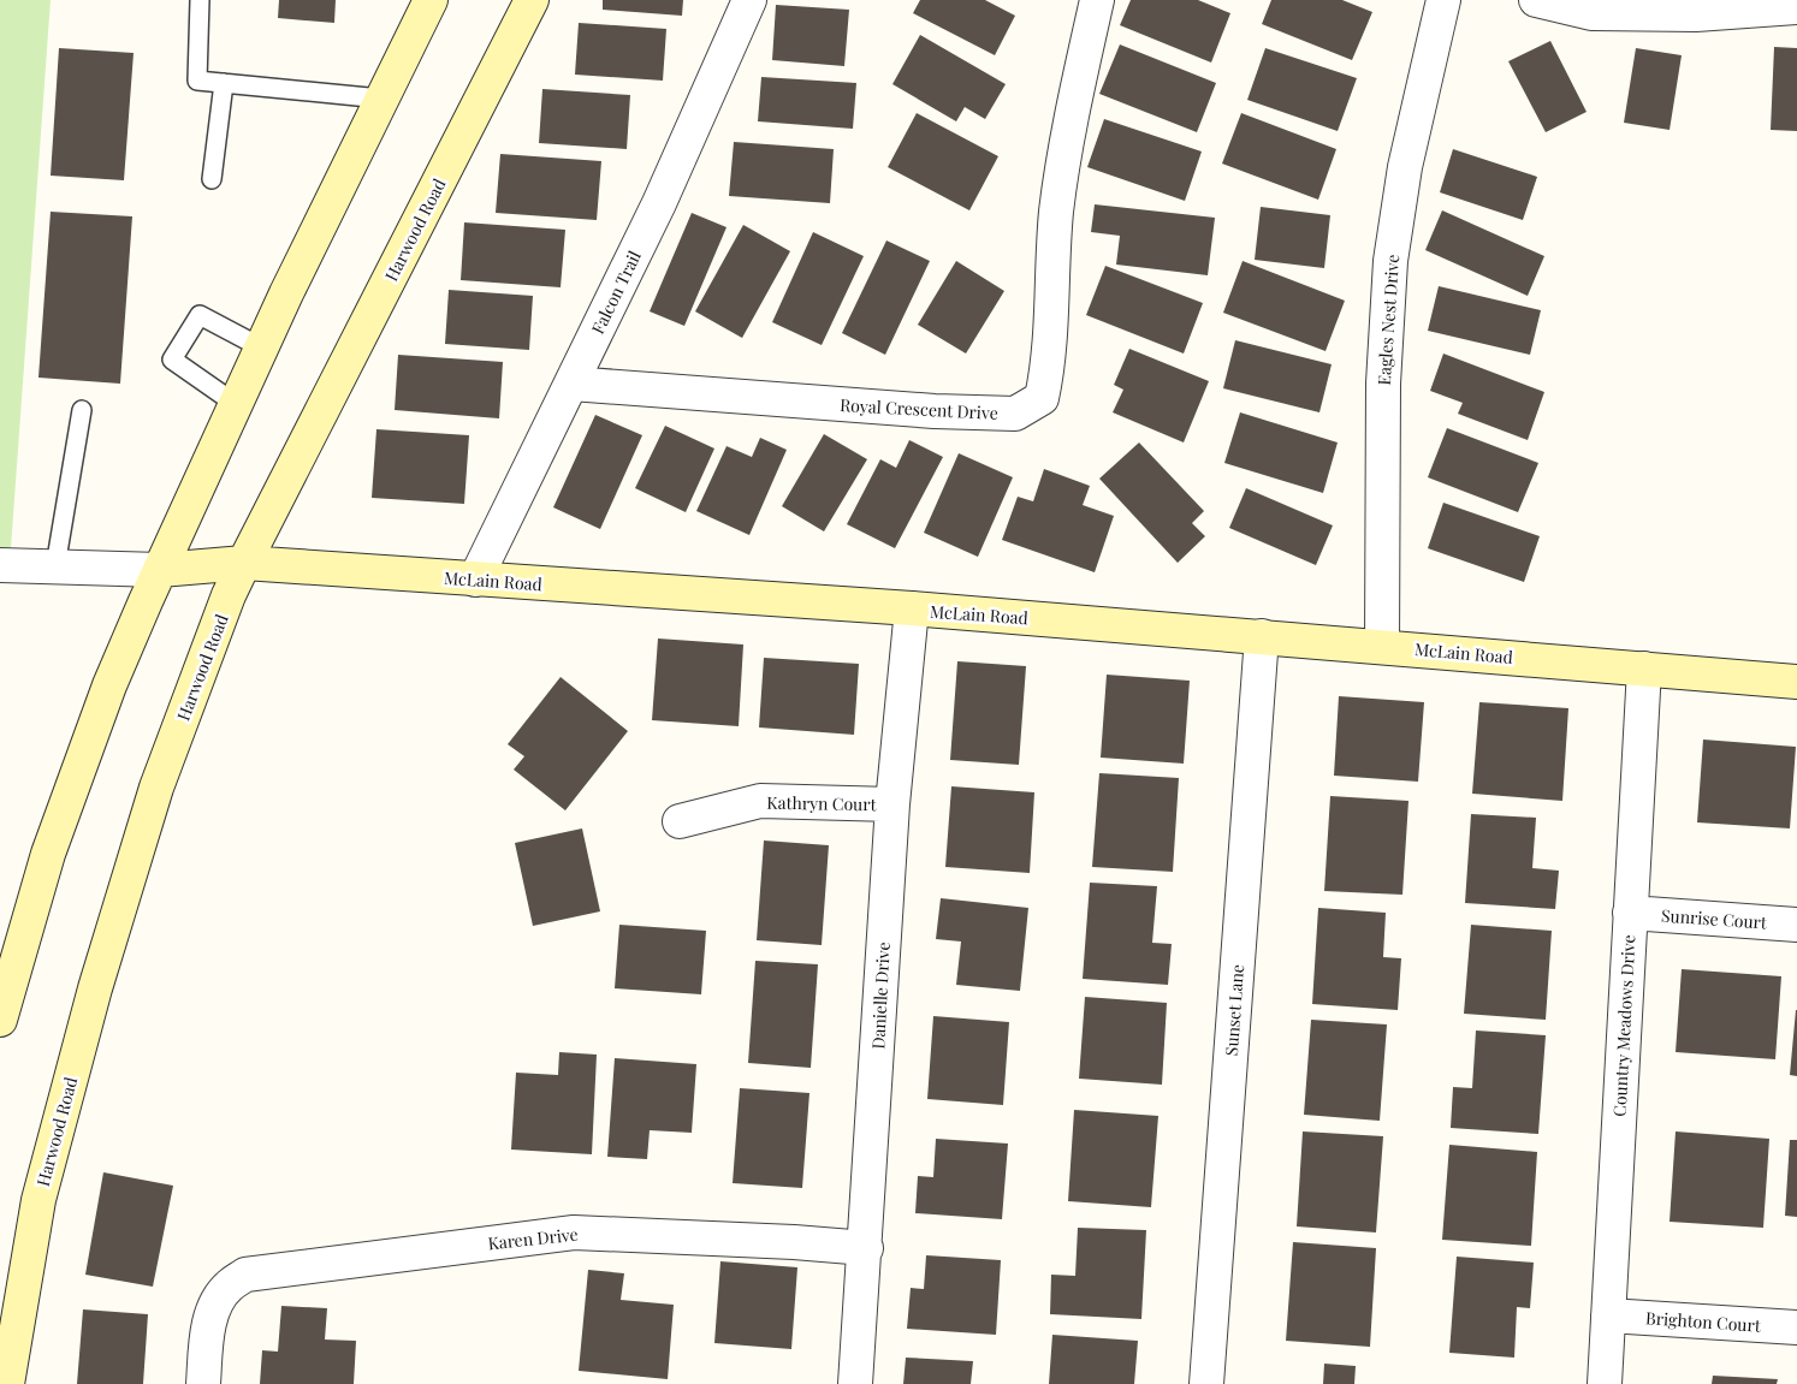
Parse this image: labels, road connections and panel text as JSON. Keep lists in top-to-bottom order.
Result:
{
  "streets": {
    "main road": ["Harwood Road", "McLain Road"],
    "street": [
      "Falcon Trail",
      "Eagles Nest Drive",
      "Royal Crescent Drive",
      "Kathryn Court",
      "Sunrise Court",
      "Danielle Drive",
      "Sunset Lane",
      "Country Meadows Drive",
      "Karen Drive",
      "Brighton Court"
    ]
  },
  "crossings": [
    ["Harwood Road", "McLain Road"],
    ["Falcon Trail", "Royal Crescent Drive"],
    ["Falcon Trail", "McLain Road"],
    ["Eagles Nest Drive", "McLain Road"],
    ["McLain Road", "Danielle Drive"],
    ["McLain Road", "Sunset Lane"],
    ["McLain Road", "Country Meadows Drive"],
    ["Kathryn Court", "Danielle Drive"],
    ["Sunrise Court", "Country Meadows Drive"],
    ["Danielle Drive", "Karen Drive"],
    ["Country Meadows Drive", "Brighton Court"]
  ]
}
